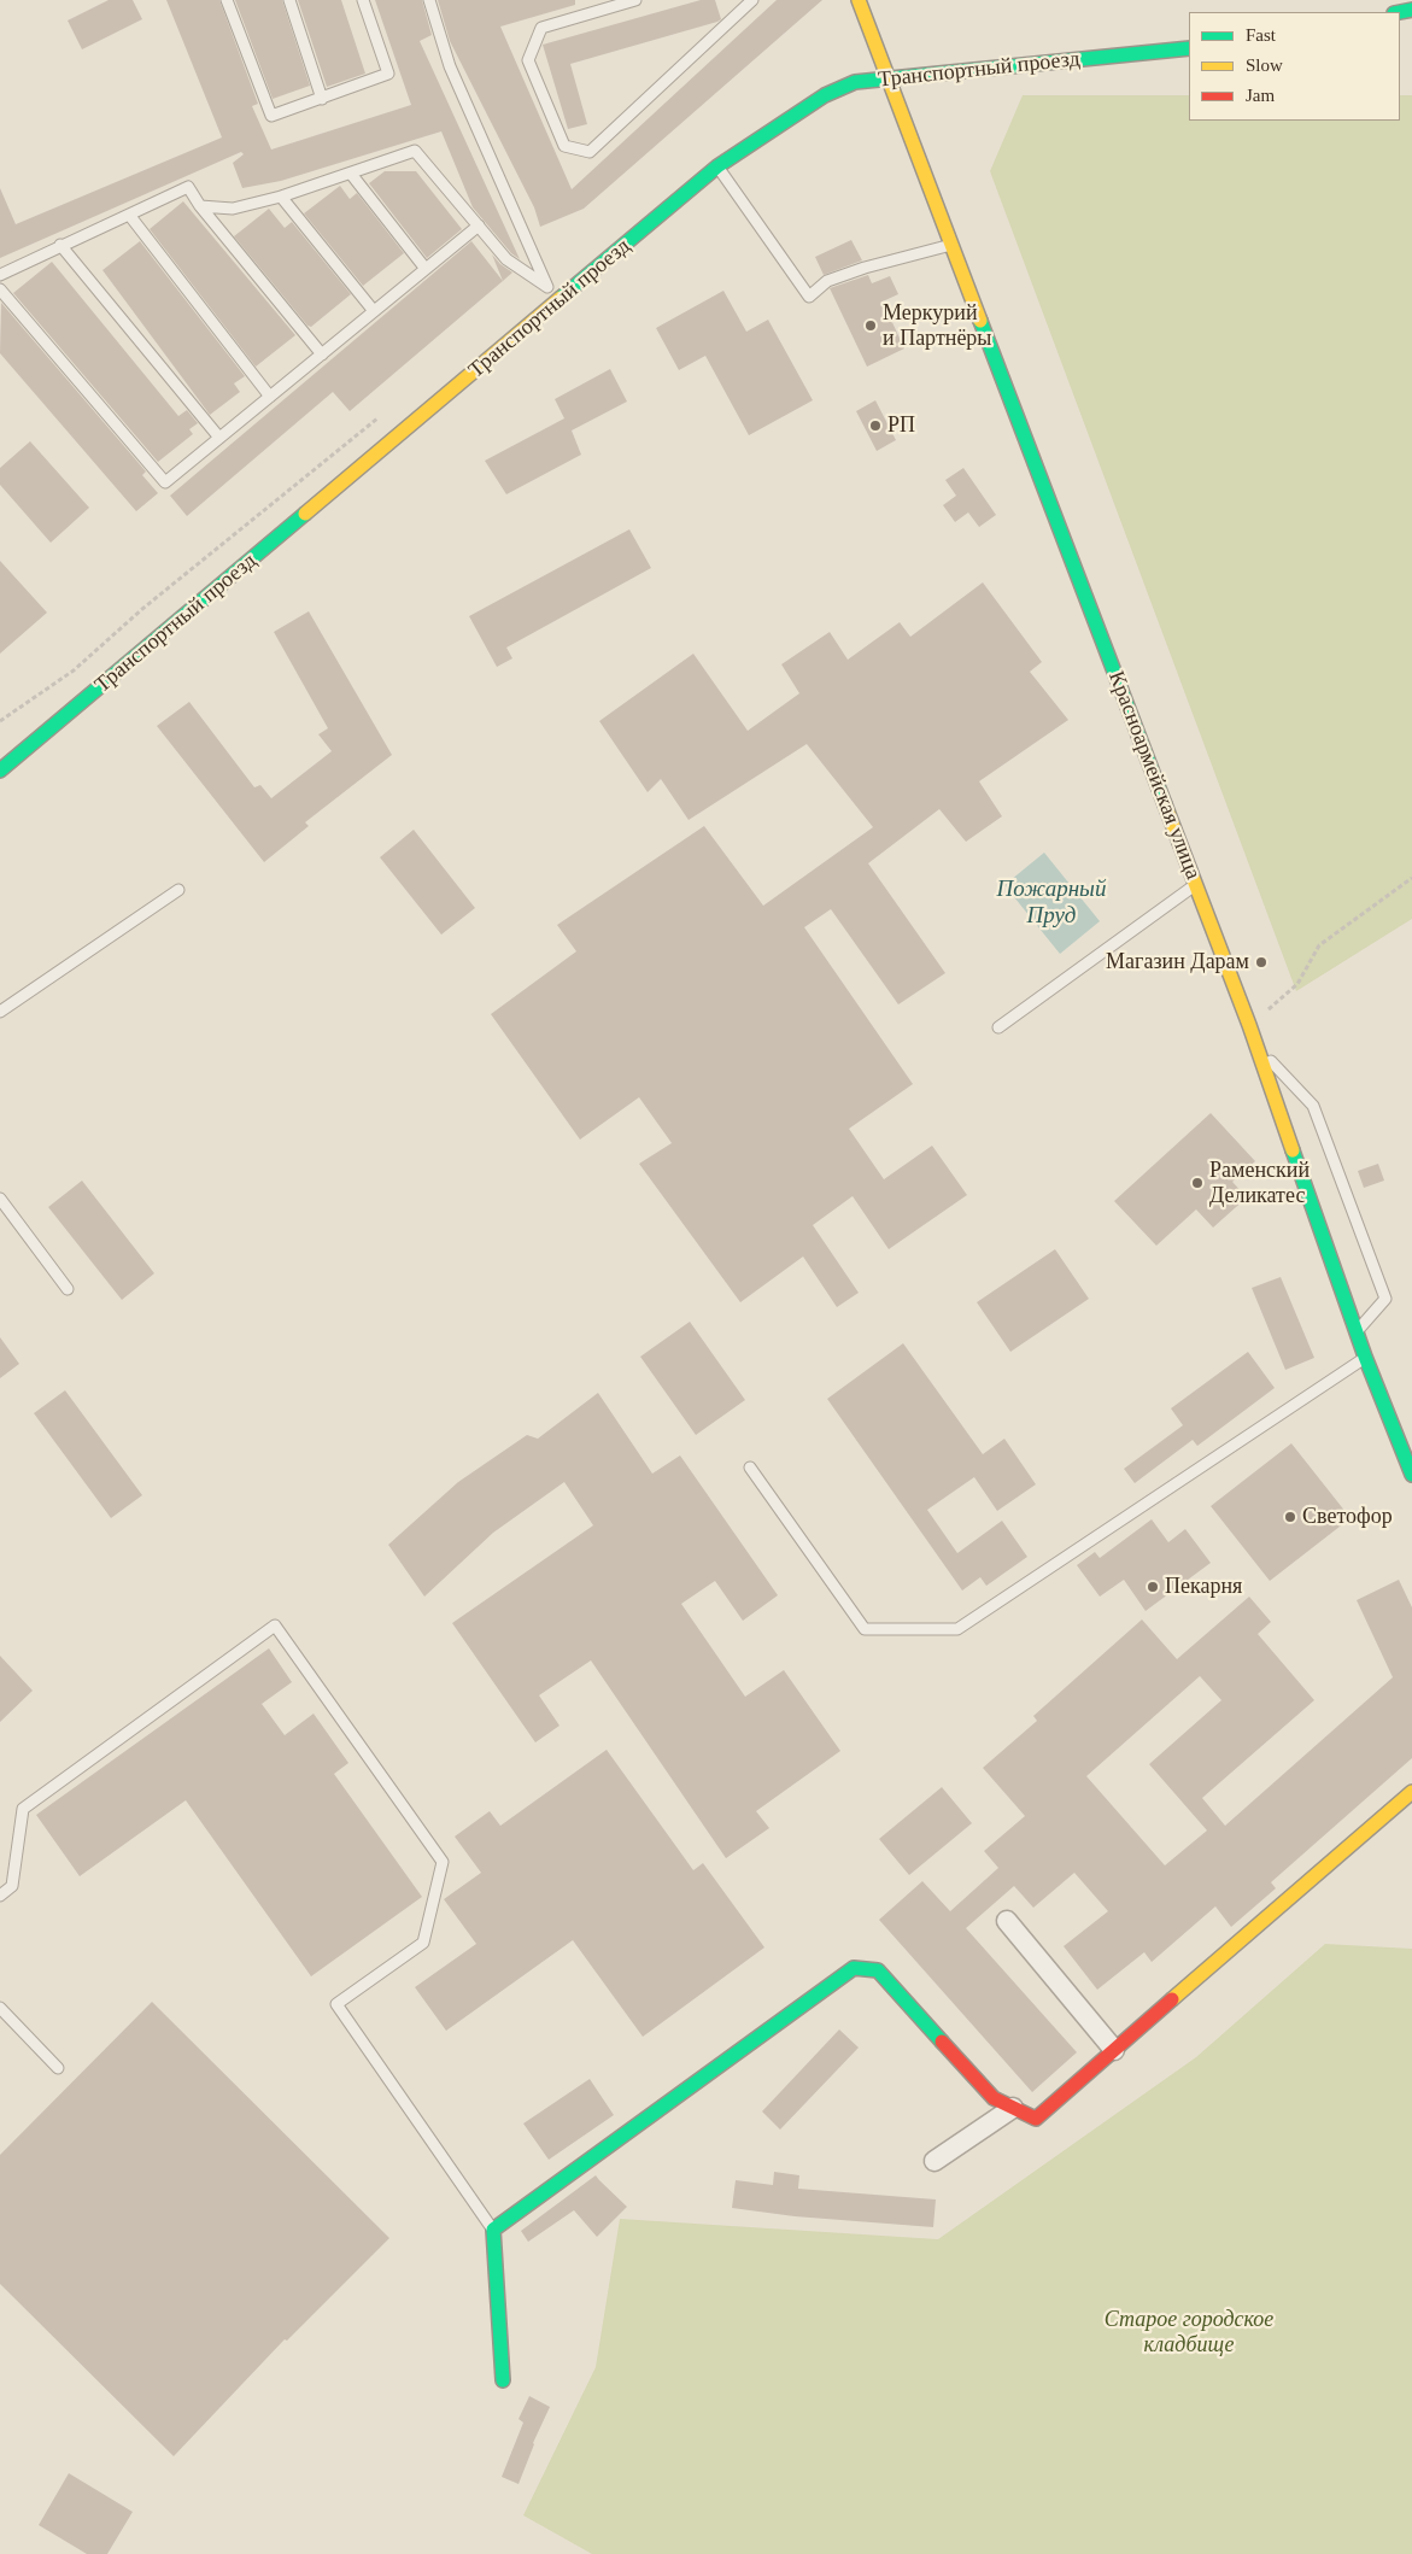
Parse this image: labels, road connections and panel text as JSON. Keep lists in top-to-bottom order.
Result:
{
  "streets": {
    "street": ["Транспортный проезд", "Красноармейская улица"]
  },
  "crossings": [
    ["Транспортный проезд", "Красноармейская улица"]
  ],
  "water": ["Пожарный Пруд"],
  "parks": ["Старое городское кладбище"],
  "places": [
    "Меркурий и Партнёры",
    "РП",
    "Магазин Дарам",
    "Раменский Деликатес",
    "Светофор",
    "Пекарня"
  ],
  "legend": ["Fast", "Slow", "Jam"]
}
